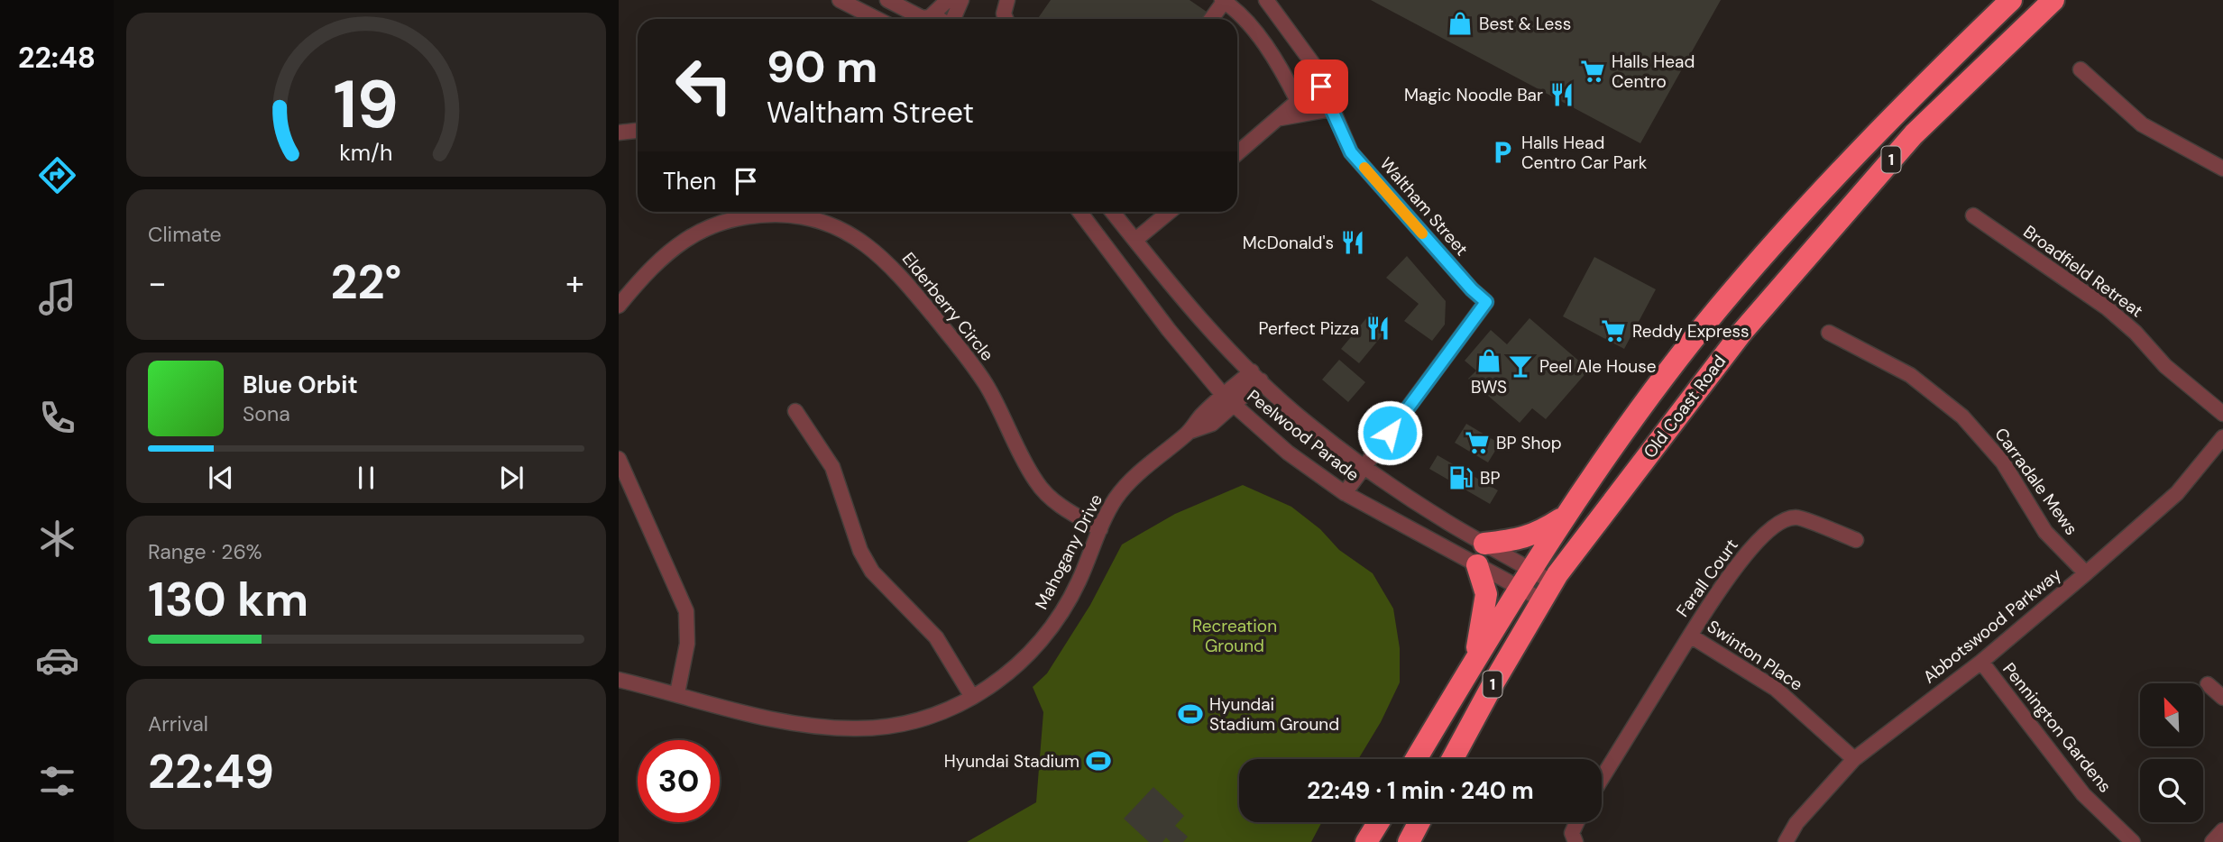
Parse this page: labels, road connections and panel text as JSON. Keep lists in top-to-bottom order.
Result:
{
  "streets": {
    "highway": ["1", "Old Coast Road"],
    "street": [
      "Waltham Street",
      "Broadfield Retreat",
      "Elderberry Circle",
      "Peelwood Parade",
      "Carradale Mews",
      "Mahogany Drive",
      "Farall Court",
      "Abbotswood Parkway",
      "Swinton Place",
      "Pennington Gardens"
    ]
  },
  "crossings": [
    ["Waltham Street", "Peelwood Parade"],
    ["Elderberry Circle", "Mahogany Drive"],
    ["Old Coast Road", "Peelwood Parade"],
    ["Peelwood Parade", "Mahogany Drive"],
    ["Carradale Mews", "Abbotswood Parkway"],
    ["Farall Court", "Swinton Place"],
    ["Abbotswood Parkway", "Swinton Place"],
    ["Abbotswood Parkway", "Pennington Gardens"]
  ],
  "parks": ["Recreation Ground"],
  "places": {
    "shop": ["Best & Less", "BWS"],
    "supermarket": ["Halls Head Centro", "Reddy Express", "BP Shop"],
    "restaurant": ["Magic Noodle Bar", "McDonald's", "Perfect Pizza"],
    "parking": ["Halls Head Centro Car Park"],
    "bar": ["Peel Ale House"],
    "fuel station": ["BP"],
    "sports": ["Hyundai Stadium Ground", "Hyundai Stadium"]
  },
  "north": "top left",
  "page": {
    "tabs": "22:48",
    "turn": ["90 m", "Waltham Street"],
    "then": "Then",
    "tile": [
      "Climate",
      ["Range · 26%", "130 km"],
      ["Arrival", "22:49"]
    ],
    "heat": ["−", "22°", "+"],
    "song": ["Blue Orbit", "Sona"],
    "limit": "30",
    "trip": "22:49 · 1 min · 240 m",
    "gauge": ["19", "km/h"]
  }
}
